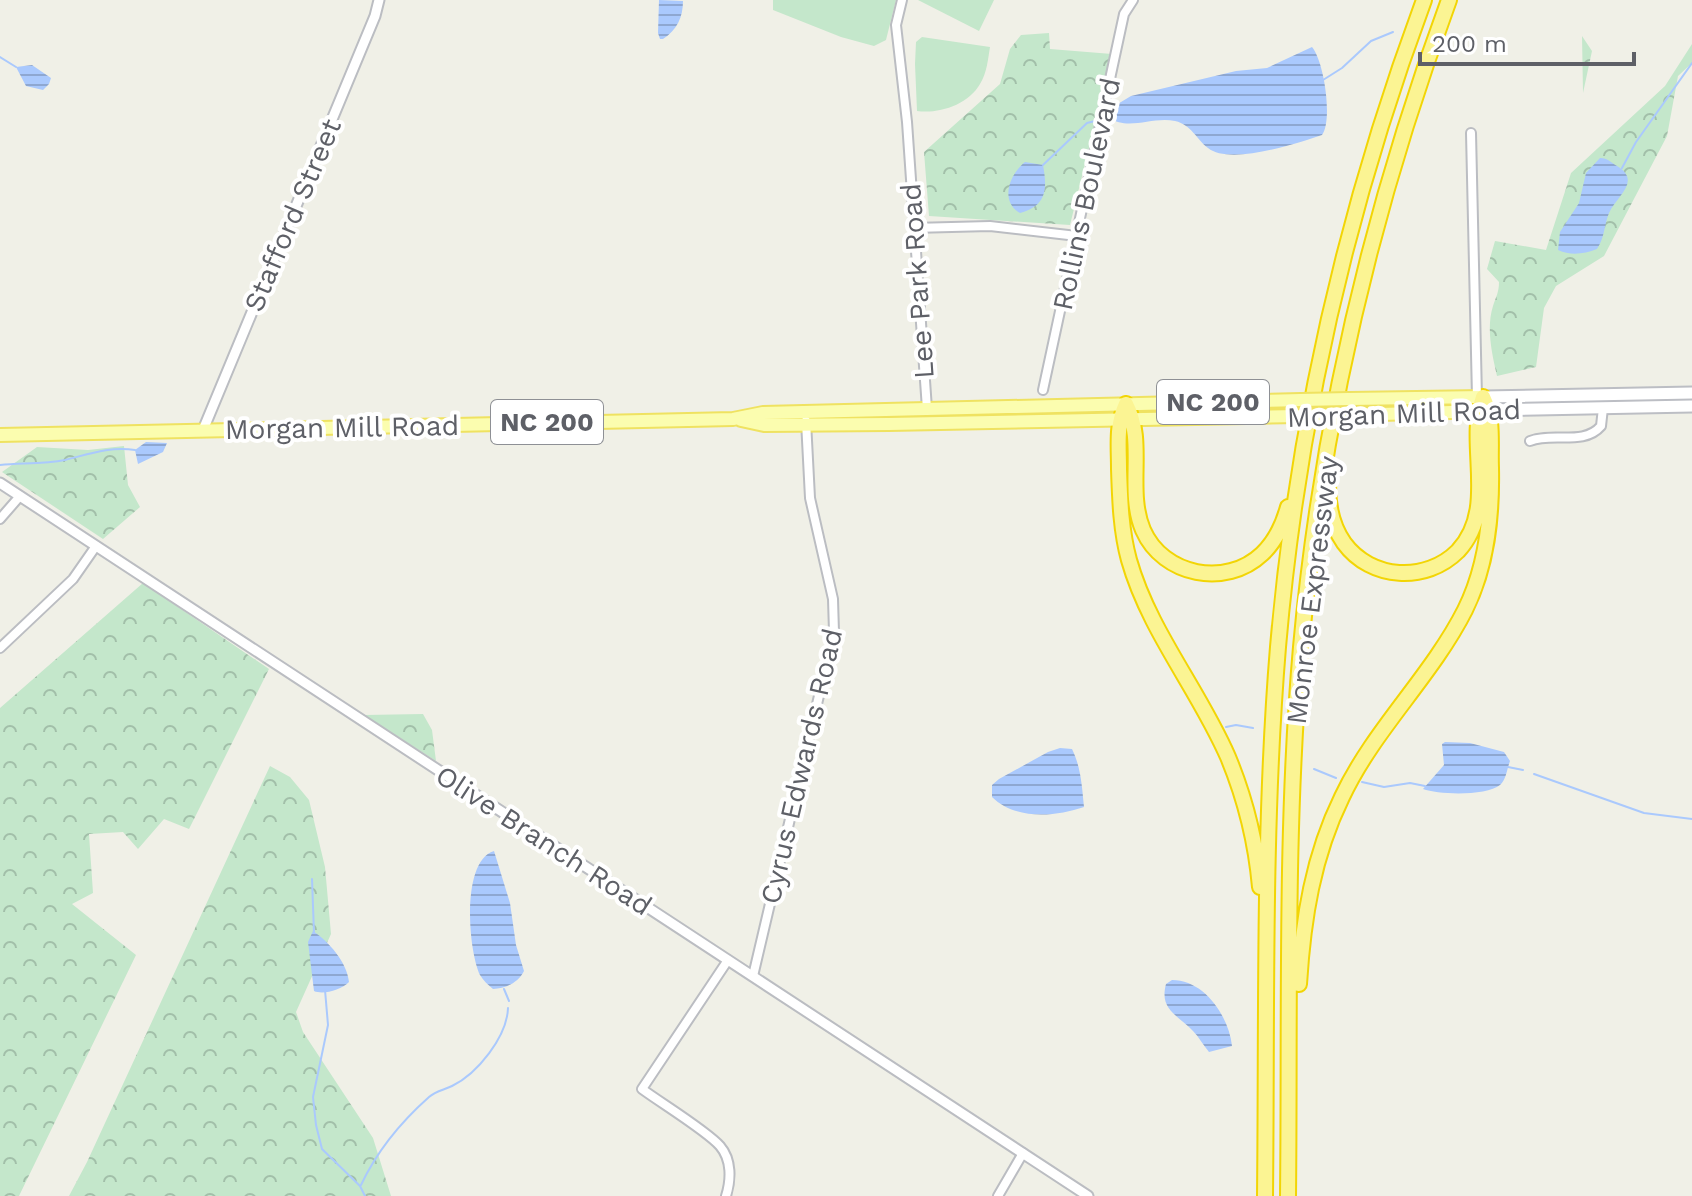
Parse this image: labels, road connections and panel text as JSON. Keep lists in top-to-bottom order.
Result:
{
  "streets": {
    "highway": ["Monroe Expressway"],
    "main road": ["NC 200", "Morgan Mill Road"],
    "street": [
      "Rollins Boulevard",
      "Stafford Street",
      "Lee Park Road",
      "Cyrus Edwards Road",
      "Olive Branch Road"
    ]
  },
  "crossings": [
    ["Stafford Street", "Morgan Mill Road"],
    ["Lee Park Road", "Morgan Mill Road"],
    ["Morgan Mill Road", "Cyrus Edwards Road"],
    ["Cyrus Edwards Road", "Olive Branch Road"]
  ],
  "scale_bar": "200 m"
}
